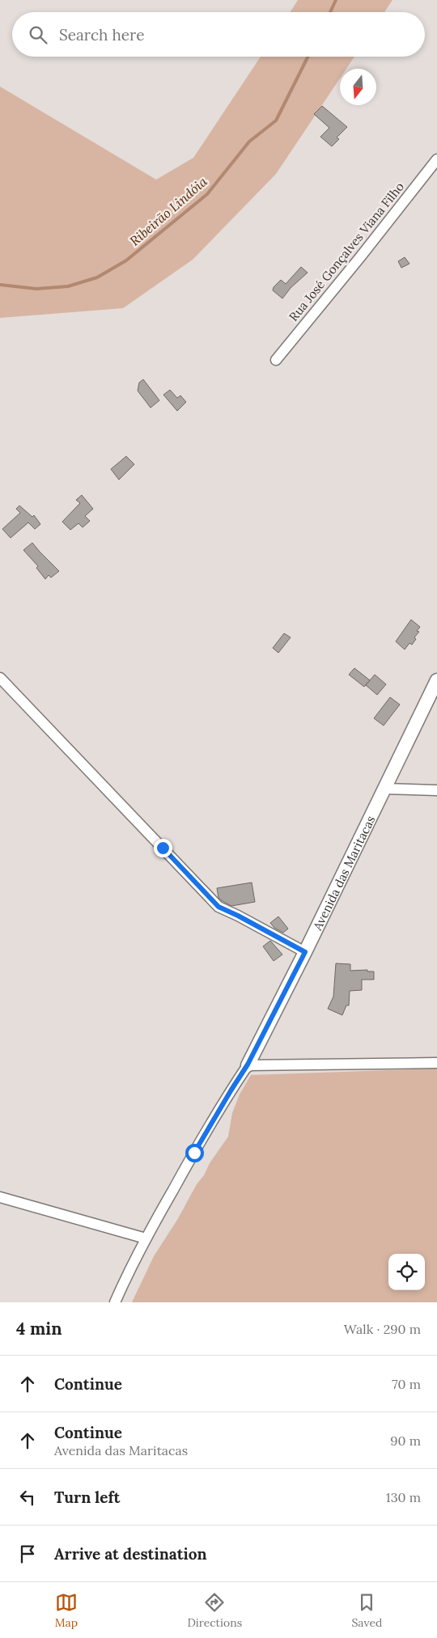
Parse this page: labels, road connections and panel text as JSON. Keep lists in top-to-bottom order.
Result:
{
  "streets": {
    "street": ["Rua José Gonçalves Viana Filho", "Avenida das Maritacas"]
  },
  "water": ["Ribeirão Lindóia"],
  "north": "bottom",
  "page": {
    "search": "Search here",
    "heading": ["4 min", "Walk · 290 m"],
    "list": [
      ["Continue", "70 m"],
      ["Continue", "Avenida das Maritacas", "90 m"],
      ["Turn left", "130 m"],
      "Arrive at destination"
    ],
    "nav": ["Map", "Directions", "Saved"]
  }
}
